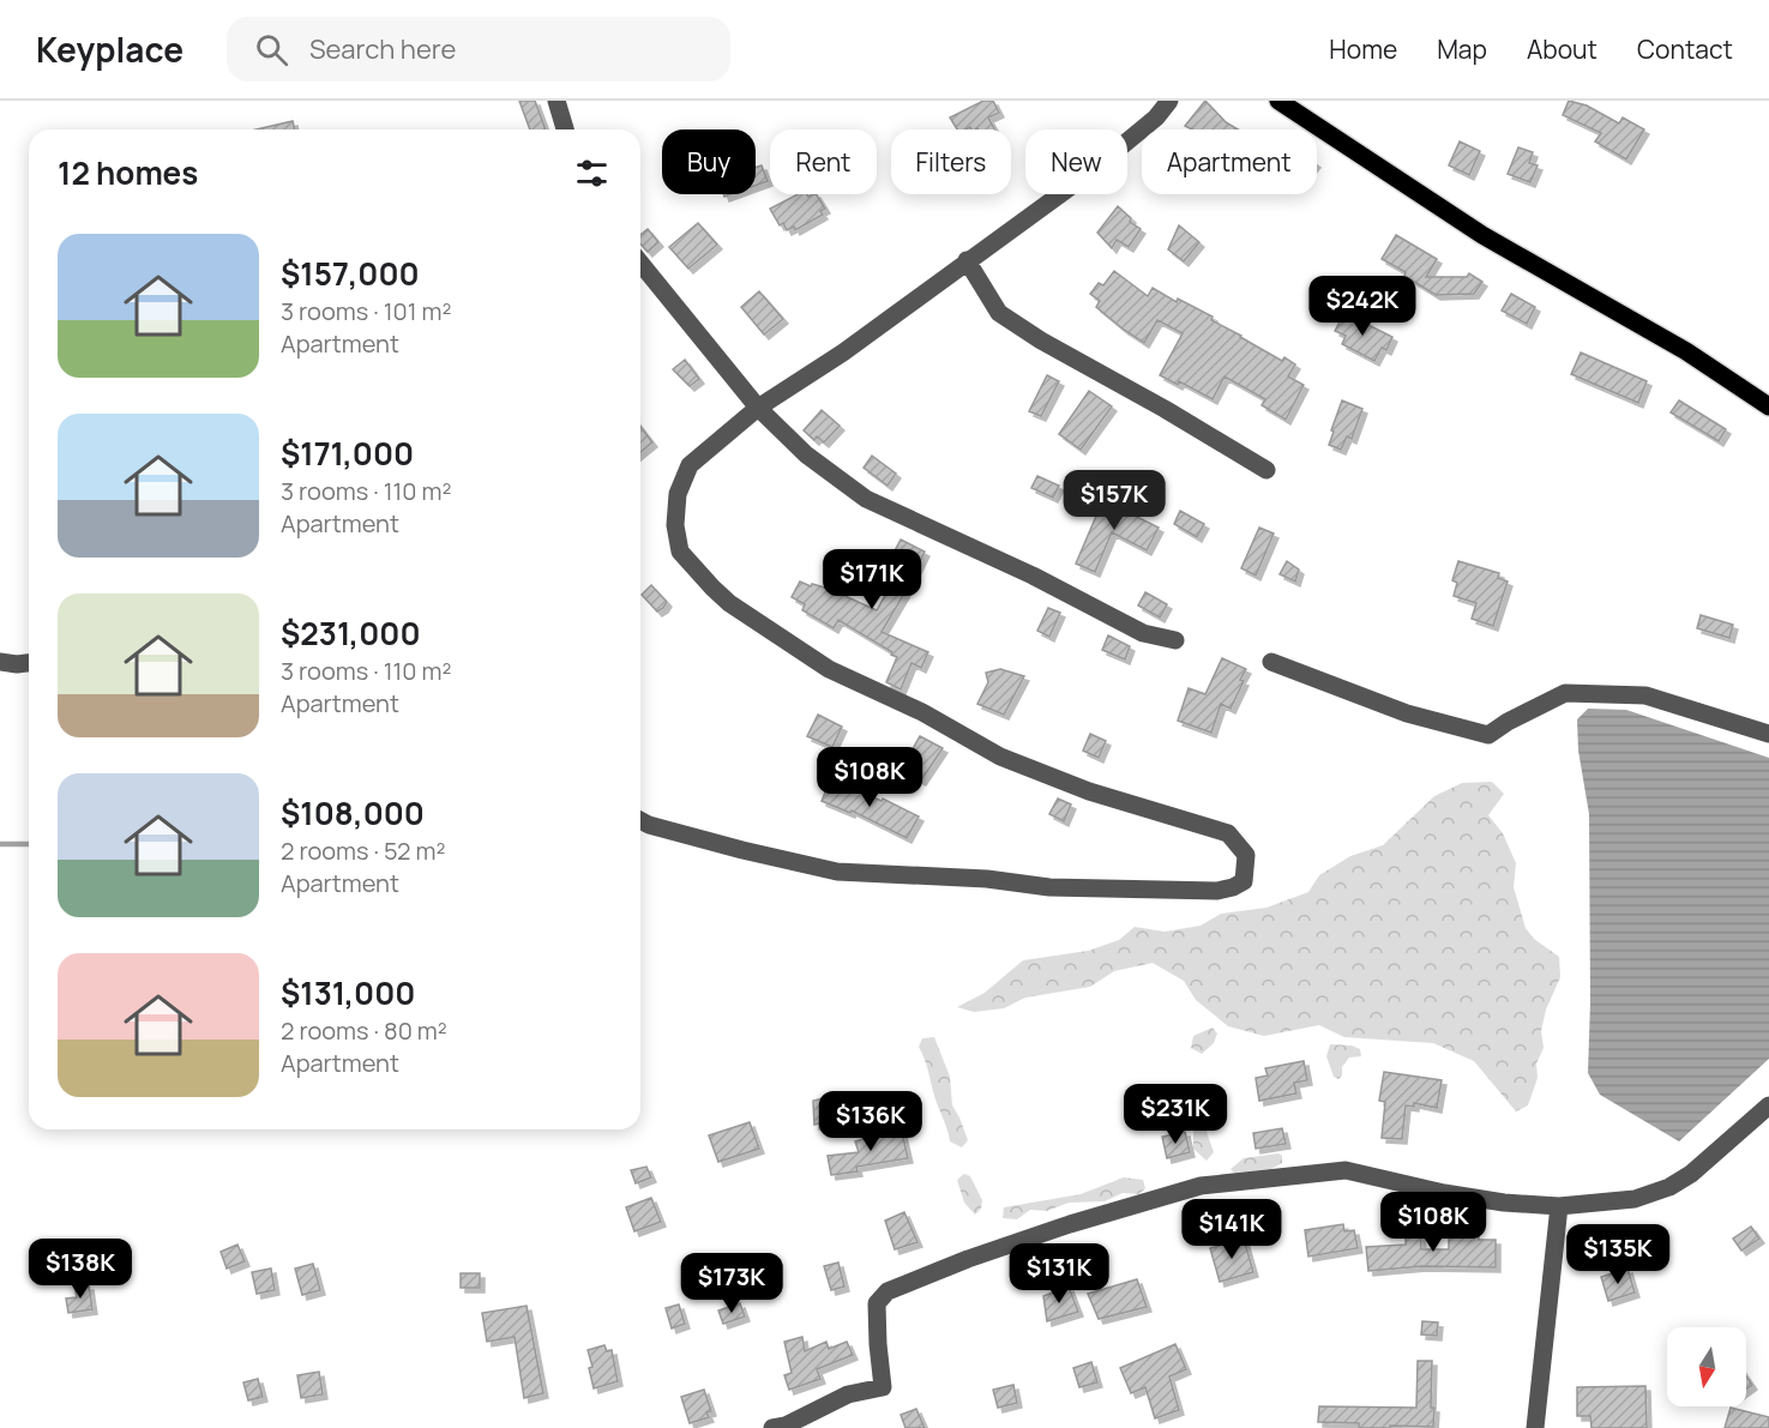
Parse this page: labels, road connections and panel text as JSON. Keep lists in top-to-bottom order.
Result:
{
  "north": "bottom",
  "page": {
    "header": "Keyplace",
    "search": "Search here",
    "nav": [
      "Home",
      "Map",
      "About",
      "Contact"
    ],
    "chip": [
      "Buy",
      "Rent",
      "Filters",
      "New",
      "Apartment"
    ],
    "heading": "12 homes",
    "list": [
      {
        "name": "$157,000",
        "note": "3 rooms · 101 m² · Apartment"
      },
      {
        "name": "$171,000",
        "note": "3 rooms · 110 m² · Apartment"
      },
      {
        "name": "$231,000",
        "note": "3 rooms · 110 m² · Apartment"
      },
      {
        "name": "$108,000",
        "note": "2 rooms · 52 m² · Apartment"
      },
      {
        "name": "$131,000",
        "note": "2 rooms · 80 m² · Apartment"
      }
    ],
    "price": [
      "$242K",
      "$157K",
      "$171K",
      "$108K",
      "$231K",
      "$136K",
      "$108K",
      "$141K",
      "$135K",
      "$138K",
      "$131K",
      "$173K"
    ]
  }
}
